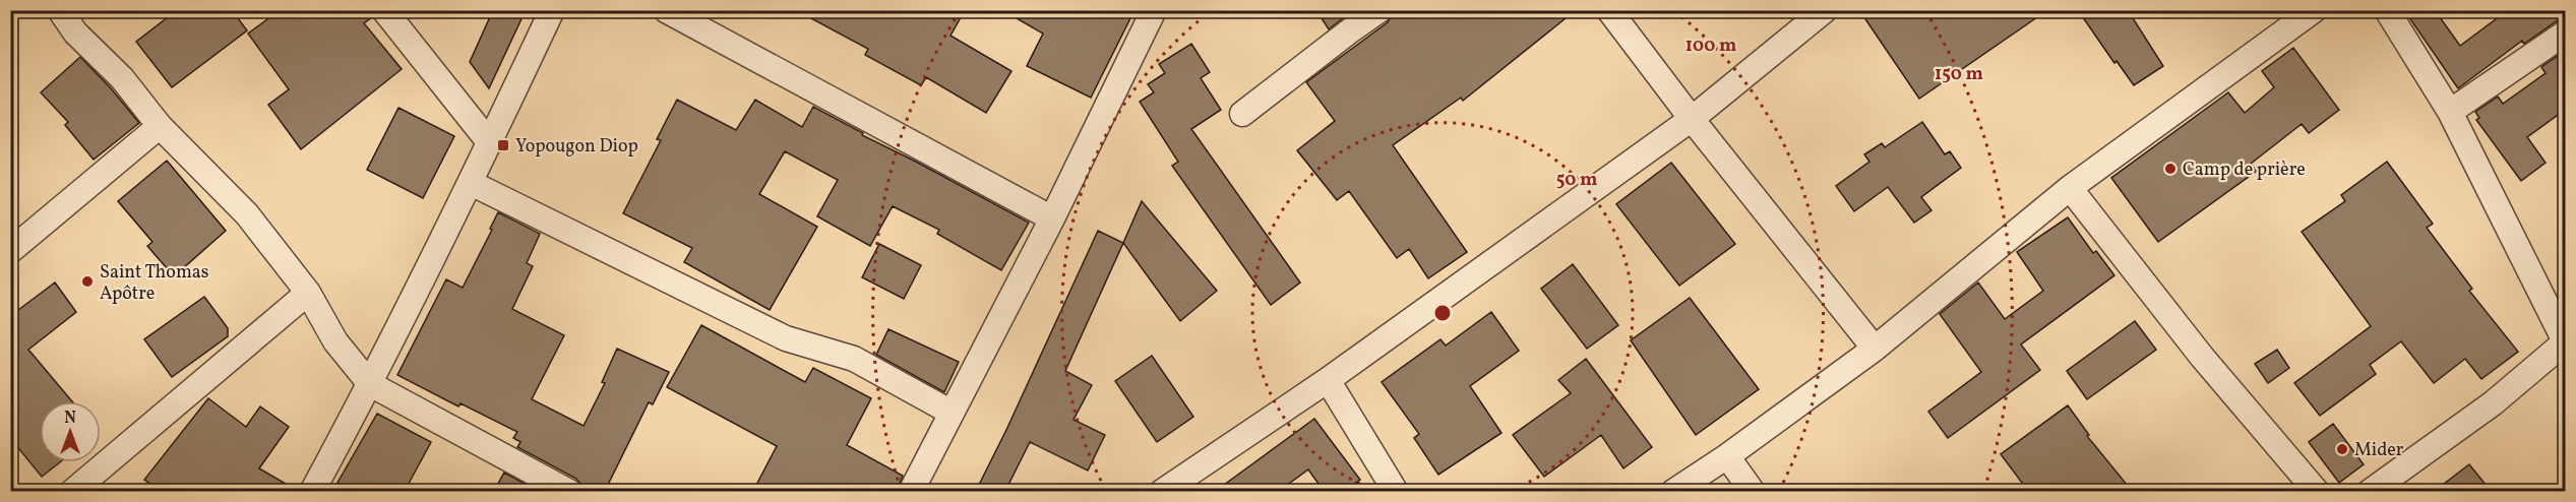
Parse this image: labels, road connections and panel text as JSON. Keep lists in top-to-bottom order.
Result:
{
  "places": {
    "transit": ["Yopougon Diop"],
    "other": ["Camp de prière", "Saint Thomas Apôtre", "Mider"]
  },
  "north": "top",
  "rings": ["100 m", "150 m", "50 m"]
}
